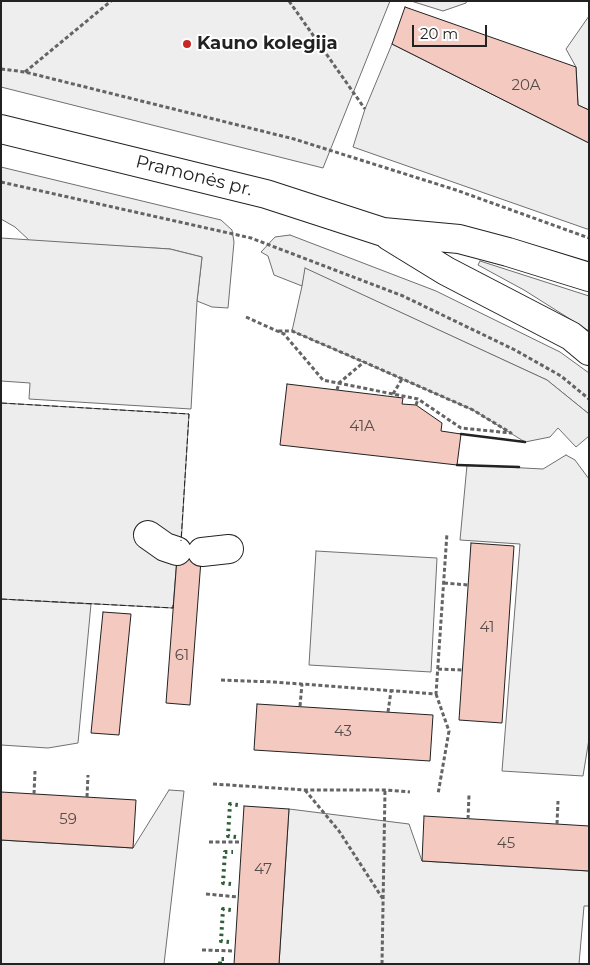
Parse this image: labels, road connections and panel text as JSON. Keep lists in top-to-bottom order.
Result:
{
  "streets": {
    "main road": ["Pramonės pr."]
  },
  "places": ["Kauno kolegija"],
  "house_numbers": [
    "20A",
    "41A",
    "41",
    "61",
    "43",
    "59",
    "45",
    "47"
  ],
  "scale_bar": "20 m"
}
